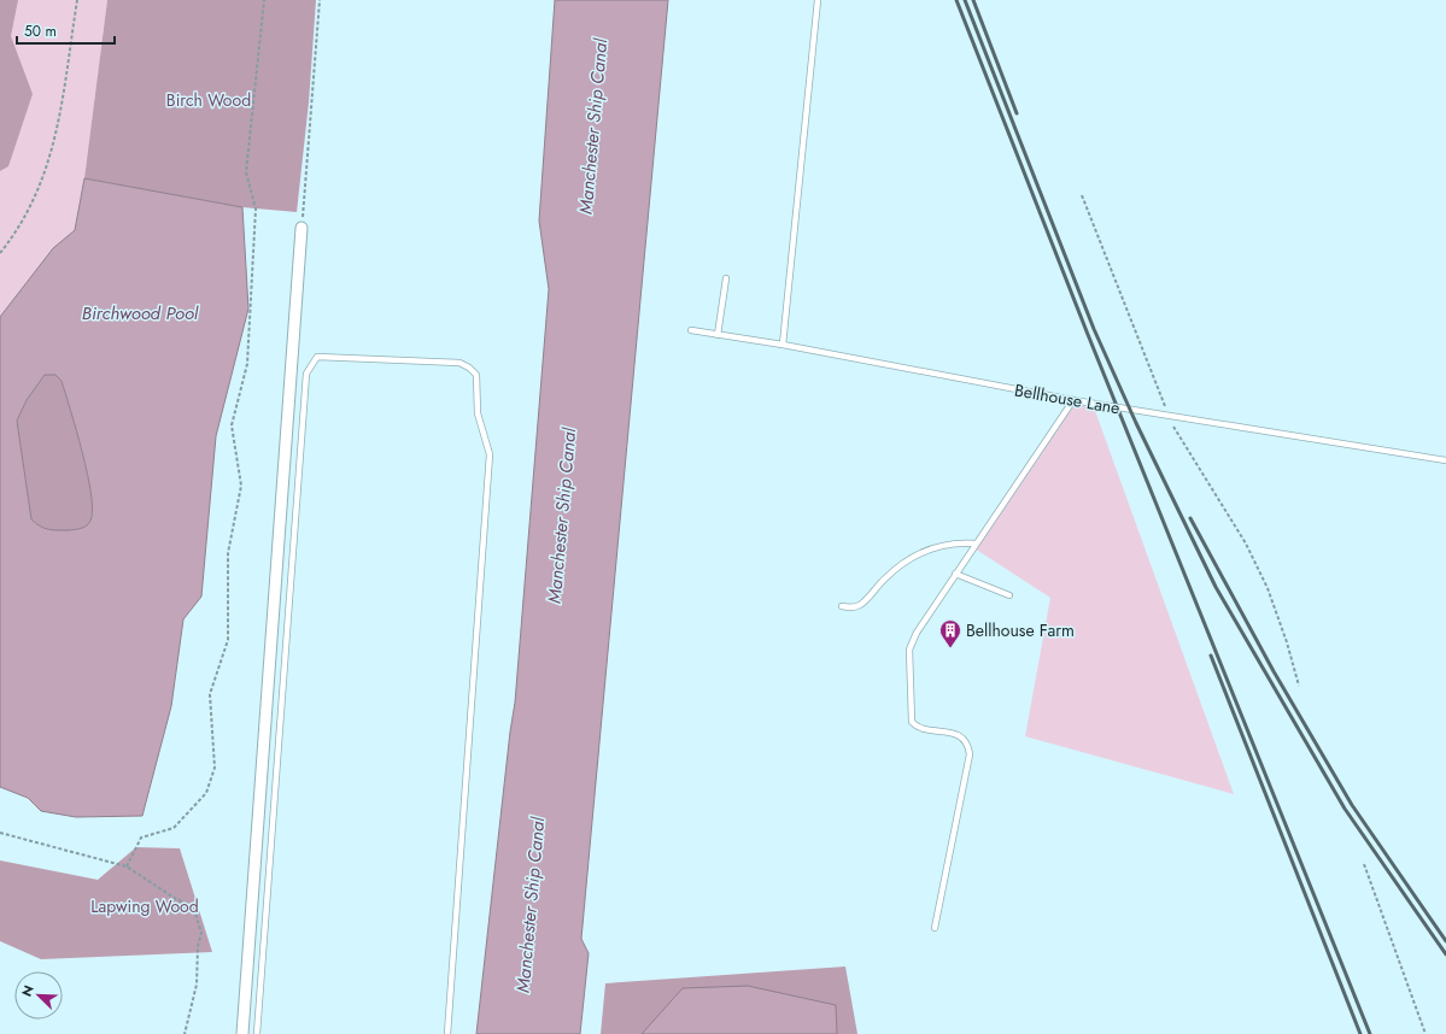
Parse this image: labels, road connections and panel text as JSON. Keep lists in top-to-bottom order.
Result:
{
  "streets": {
    "lane": ["Bellhouse Lane"]
  },
  "water": ["Manchester Ship Canal", "Birchwood Pool"],
  "parks": ["Birch Wood", "Lapwing Wood"],
  "places": {
    "building": ["Bellhouse Farm"]
  },
  "scale_bar": "50 m",
  "north": "top left"
}
